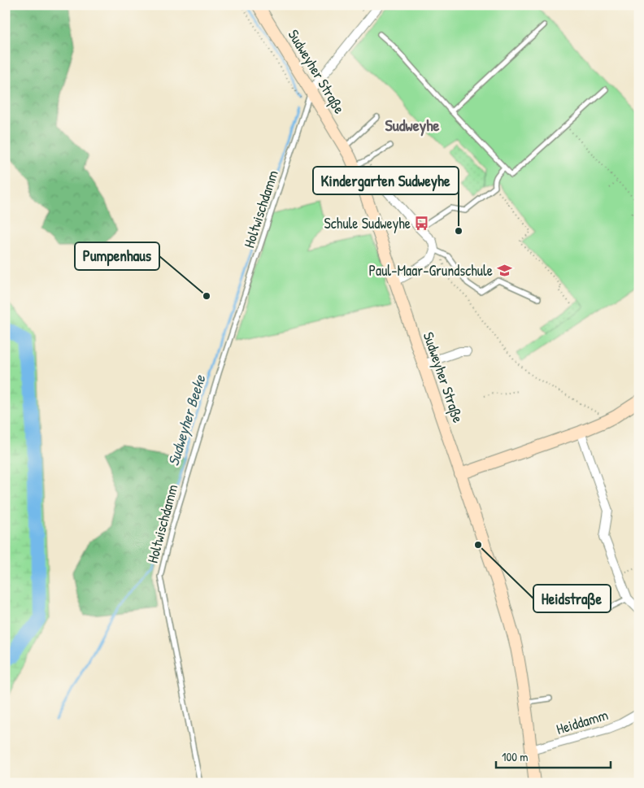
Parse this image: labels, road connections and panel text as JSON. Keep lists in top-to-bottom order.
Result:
{
  "streets": {
    "main road": ["Sudweyher Straße"],
    "street": ["Heiddamm"],
    "lane": ["Holtwischdamm"]
  },
  "crossings": [
    ["Sudweyher Straße", "Holtwischdamm"],
    ["Sudweyher Straße", "Heiddamm"]
  ],
  "districts": ["Sudweyhe"],
  "water": ["Sudweyher Beeke"],
  "places": {
    "bus stop": ["Schule Sudweyhe"],
    "other": ["Kindergarten Sudweyhe", "Pumpenhaus", "Heidstraße"],
    "school or university": ["Paul-Maar-Grundschule"]
  },
  "scale_bar": "100 m"
}
